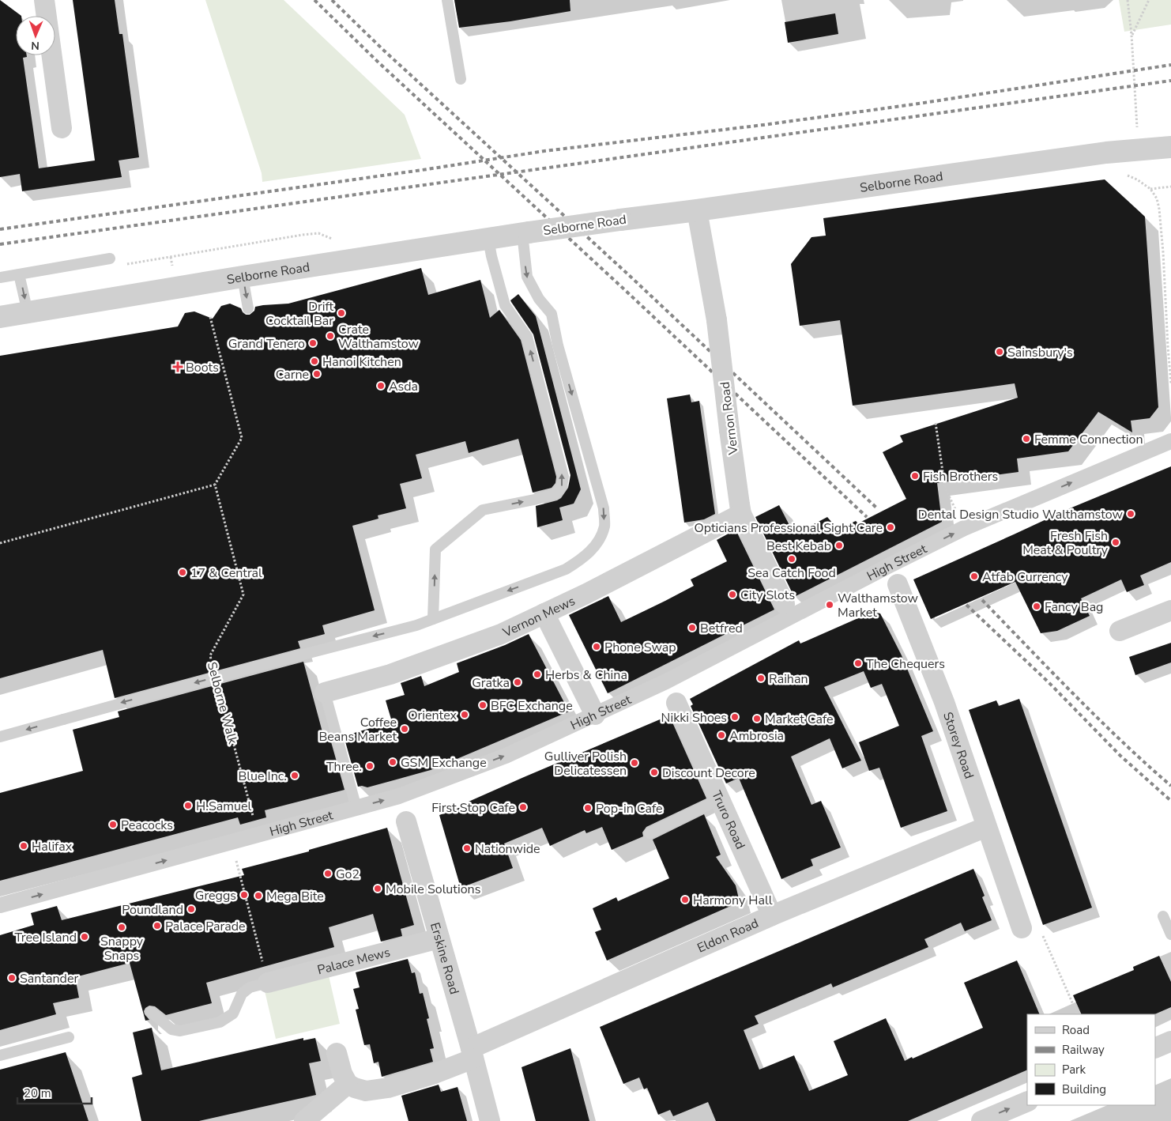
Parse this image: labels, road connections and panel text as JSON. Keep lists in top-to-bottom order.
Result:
{
  "streets": {
    "street": [
      "Selborne Road",
      "Vernon Road",
      "High Street",
      "Vernon Mews",
      "Storey Road",
      "Truro Road",
      "Eldon Road",
      "Erskine Road",
      "Palace Mews"
    ],
    "path": ["Selborne Walk"]
  },
  "crossings": [
    ["Selborne Road", "Vernon Road"],
    ["Vernon Road", "High Street"],
    ["Vernon Road", "Vernon Mews"],
    ["High Street", "Selborne Walk"],
    ["High Street", "Storey Road"],
    ["High Street", "Truro Road"],
    ["High Street", "Erskine Road"],
    ["Storey Road", "Eldon Road"],
    ["Truro Road", "Eldon Road"],
    ["Eldon Road", "Erskine Road"],
    ["Erskine Road", "Palace Mews"]
  ],
  "one_way": ["High Street"],
  "places": {
    "other": [
      "Drift Cocktail Bar",
      "Crate Walthamstow",
      "Grand Tenero",
      "Sainsbury's",
      "Hanoi Kitchen",
      "Carne",
      "Asda",
      "Femme Connection",
      "Fish Brothers",
      "Dental Design Studio Walthamstow",
      "Opticians Professional Sight Care",
      "Fresh Fish Meat & Poultry",
      "Best Kebab",
      "Sea Catch Food",
      "17 & Central",
      "Atfab Currency",
      "City Slots",
      "Walthamstow Market",
      "Fancy Bag",
      "Betfred",
      "Phone Swap",
      "The Chequers",
      "Herbs & China",
      "Raihan",
      "Gratka",
      "BFC Exchange",
      "Orientex",
      "Nikki Shoes",
      "Market Cafe",
      "Coffee Beans Market",
      "Ambrosia",
      "GSM Exchange",
      "Gulliver Polish Delicatessen",
      "Three.",
      "Discount Decore",
      "Blue Inc.",
      "H.Samuel",
      "First Stop Cafe",
      "Pop-in Cafe",
      "Peacocks",
      "Halifax",
      "Nationwide",
      "Go2",
      "Mobile Solutions",
      "Greggs",
      "Mega Bite",
      "Harmony Hall",
      "Poundland",
      "Palace Parade",
      "Snappy Snaps",
      "Tree Island",
      "Santander"
    ],
    "health": ["Boots"]
  },
  "legend": [
    "Road",
    "Railway",
    "Park",
    "Building"
  ],
  "scale_bar": "20 m",
  "north": "bottom"
}
